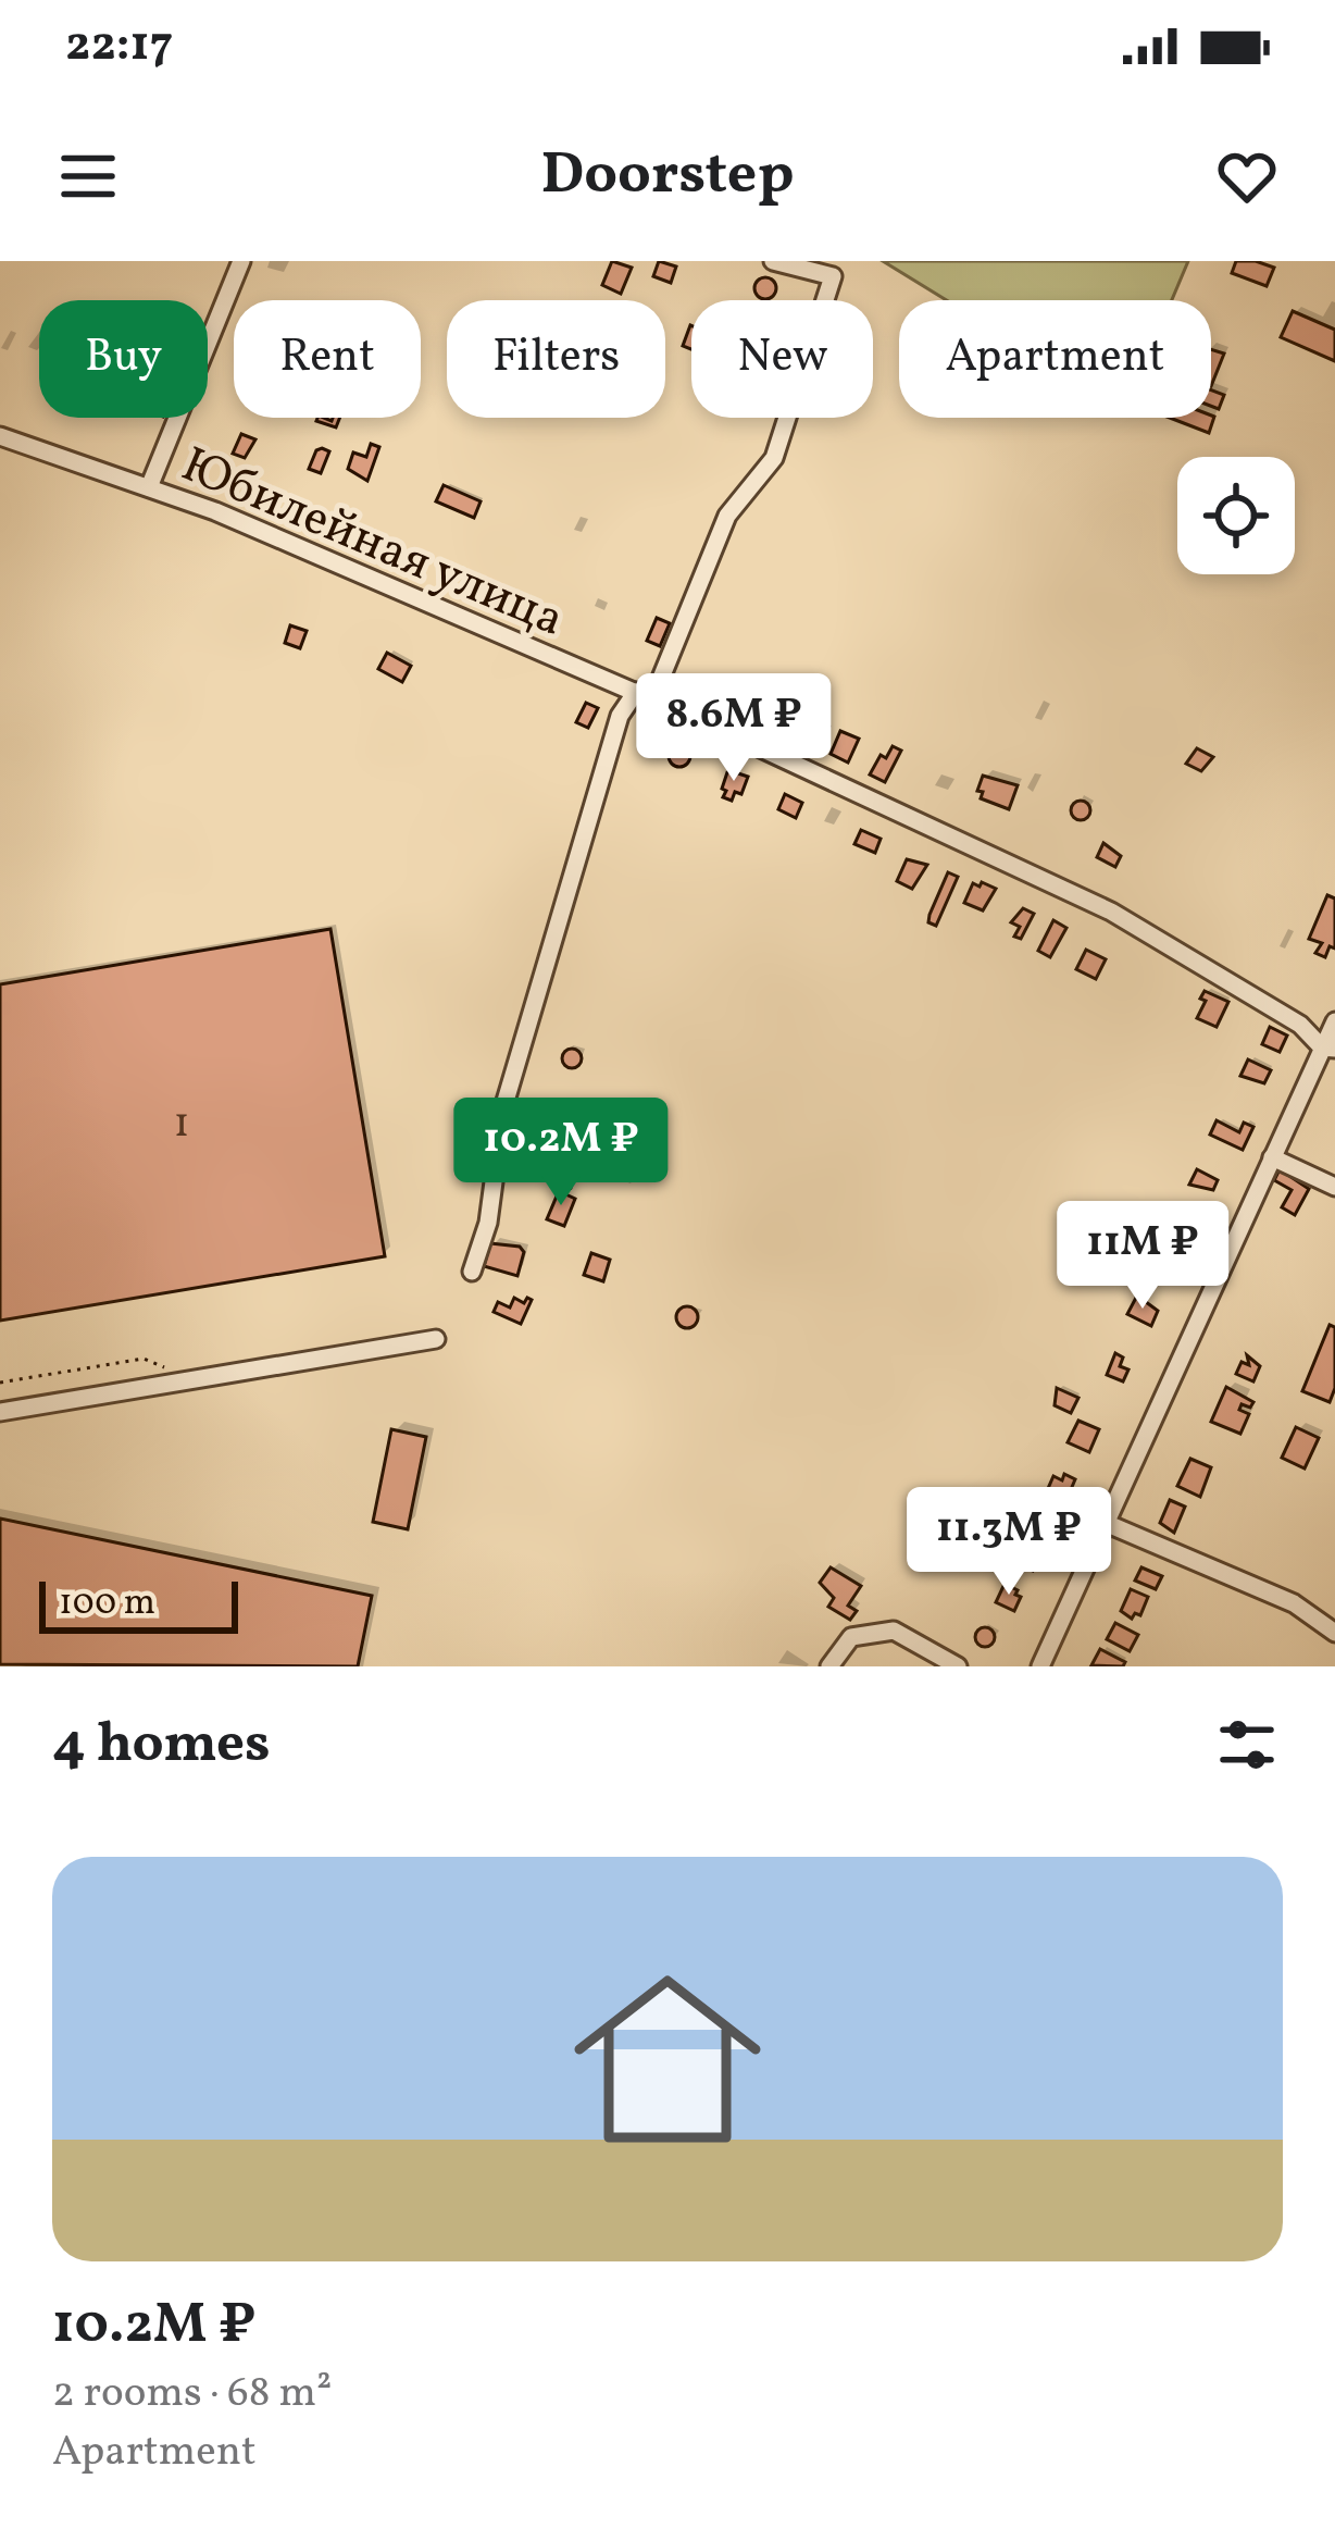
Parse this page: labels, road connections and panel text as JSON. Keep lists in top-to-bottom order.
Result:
{
  "streets": {
    "street": ["Юбилейная улица"]
  },
  "house_numbers": ["1"],
  "scale_bar": "100 m",
  "page": {
    "status": "22:17",
    "header": "Doorstep",
    "chip": [
      "Buy",
      "Rent",
      "Filters",
      "New",
      "Apartment"
    ],
    "price": [
      "8.6M ₽",
      "10.2M ₽",
      "11M ₽",
      "11.3M ₽"
    ],
    "scale": "100 m",
    "heading": "4 homes",
    "list": [
      {
        "name": "10.2M ₽",
        "note": "2 rooms · 68 m² · Apartment"
      }
    ]
  }
}
